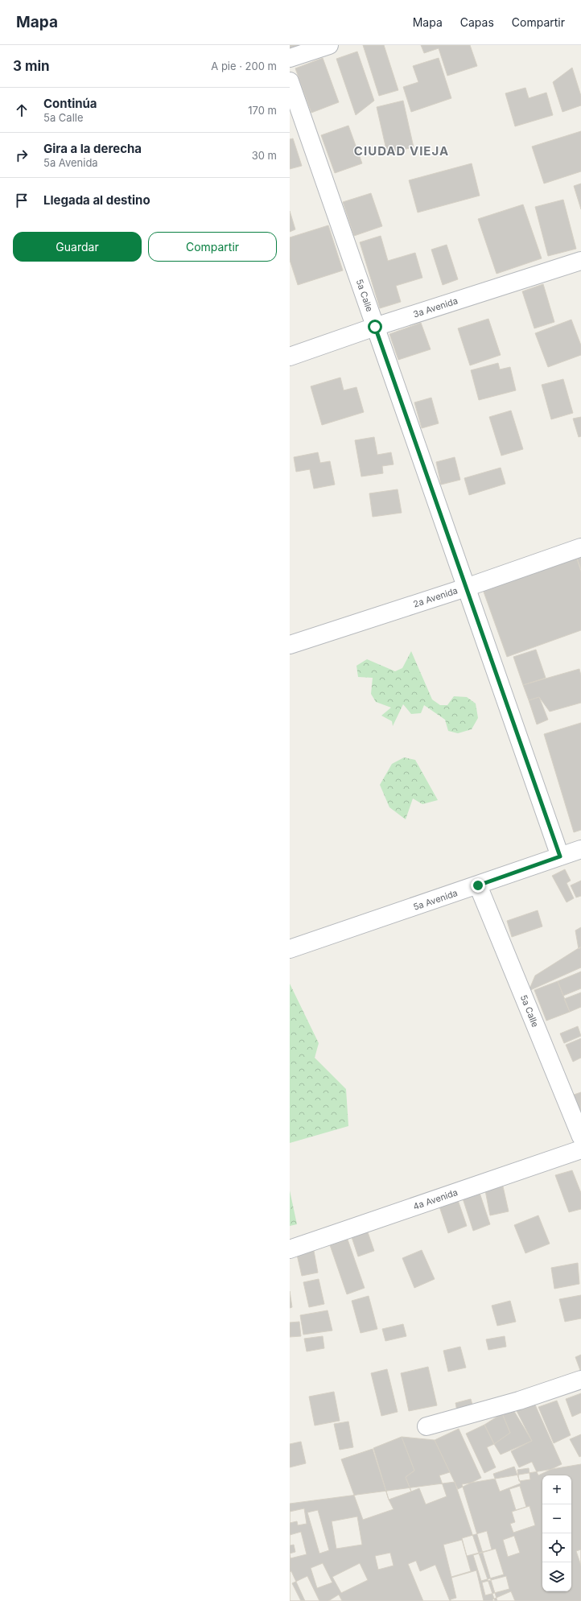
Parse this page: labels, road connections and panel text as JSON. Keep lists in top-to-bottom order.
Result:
{
  "streets": {
    "street": [
      "5a Calle",
      "3a Avenida",
      "2a Avenida",
      "5a Avenida",
      "4a Avenida"
    ]
  },
  "crossings": [
    ["5a Calle", "3a Avenida"],
    ["5a Calle", "2a Avenida"],
    ["5a Calle", "5a Avenida"]
  ],
  "districts": ["CIUDAD VIEJA"],
  "page": {
    "header": "Mapa",
    "nav": ["Mapa", "Capas", "Compartir"],
    "heading": ["3 min", "A pie · 200 m"],
    "list": [
      ["Continúa", "5a Calle", "170 m"],
      ["Gira a la derecha", "5a Avenida", "30 m"],
      "Llegada al destino"
    ],
    "buttons": ["Guardar", "Compartir"],
    "map_buttons": ["+", "−"]
  }
}
